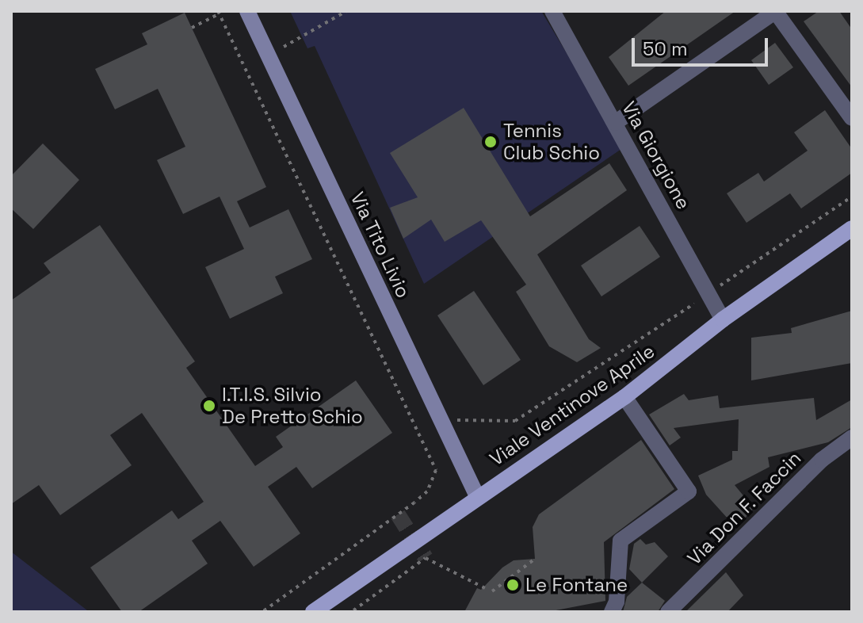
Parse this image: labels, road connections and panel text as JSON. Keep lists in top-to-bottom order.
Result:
{
  "streets": {
    "main road": ["Viale Ventinove Aprile"],
    "street": ["Via Giorgione", "Via Tito Livio", "Via Don F. Faccin"]
  },
  "crossings": [
    ["Via Giorgione", "Viale Ventinove Aprile"],
    ["Via Tito Livio", "Viale Ventinove Aprile"]
  ],
  "places": ["Tennis Club Schio", "I.T.I.S. Silvio De Pretto Schio", "Le Fontane"],
  "scale_bar": "50 m"
}
